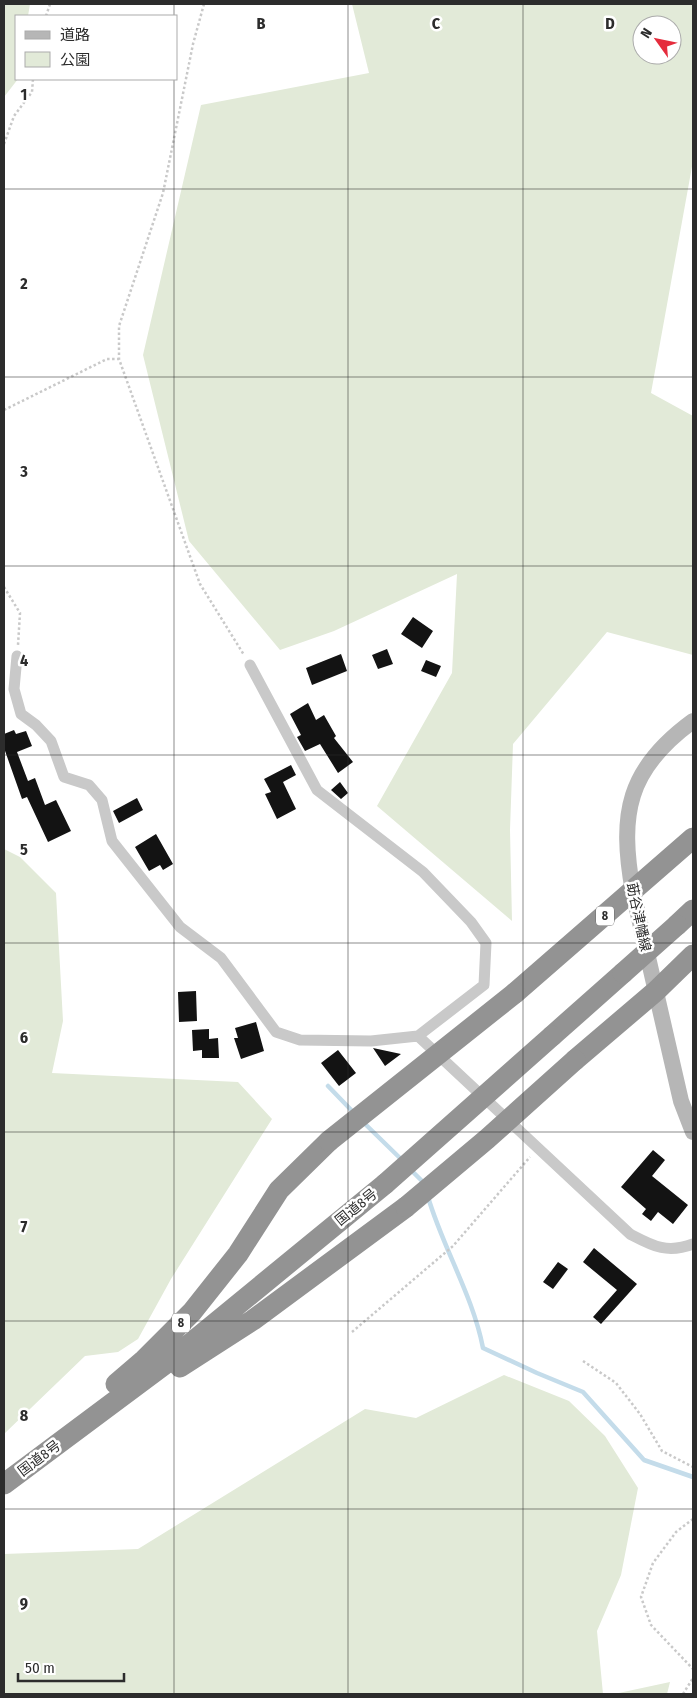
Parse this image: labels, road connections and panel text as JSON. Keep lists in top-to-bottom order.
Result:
{
  "streets": {
    "highway": ["8", "国道8号"],
    "main road": ["莇谷津幡線"]
  },
  "crossings": [
    ["8", "莇谷津幡線"],
    ["8", "国道8号"]
  ],
  "legend": ["道路", "公園"],
  "scale_bar": "50 m",
  "north": "top left",
  "grid": {
    "columns": ["B", "C", "D"],
    "rows": [
      "1",
      "2",
      "3",
      "4",
      "5",
      "6",
      "7",
      "8",
      "9"
    ]
  }
}
